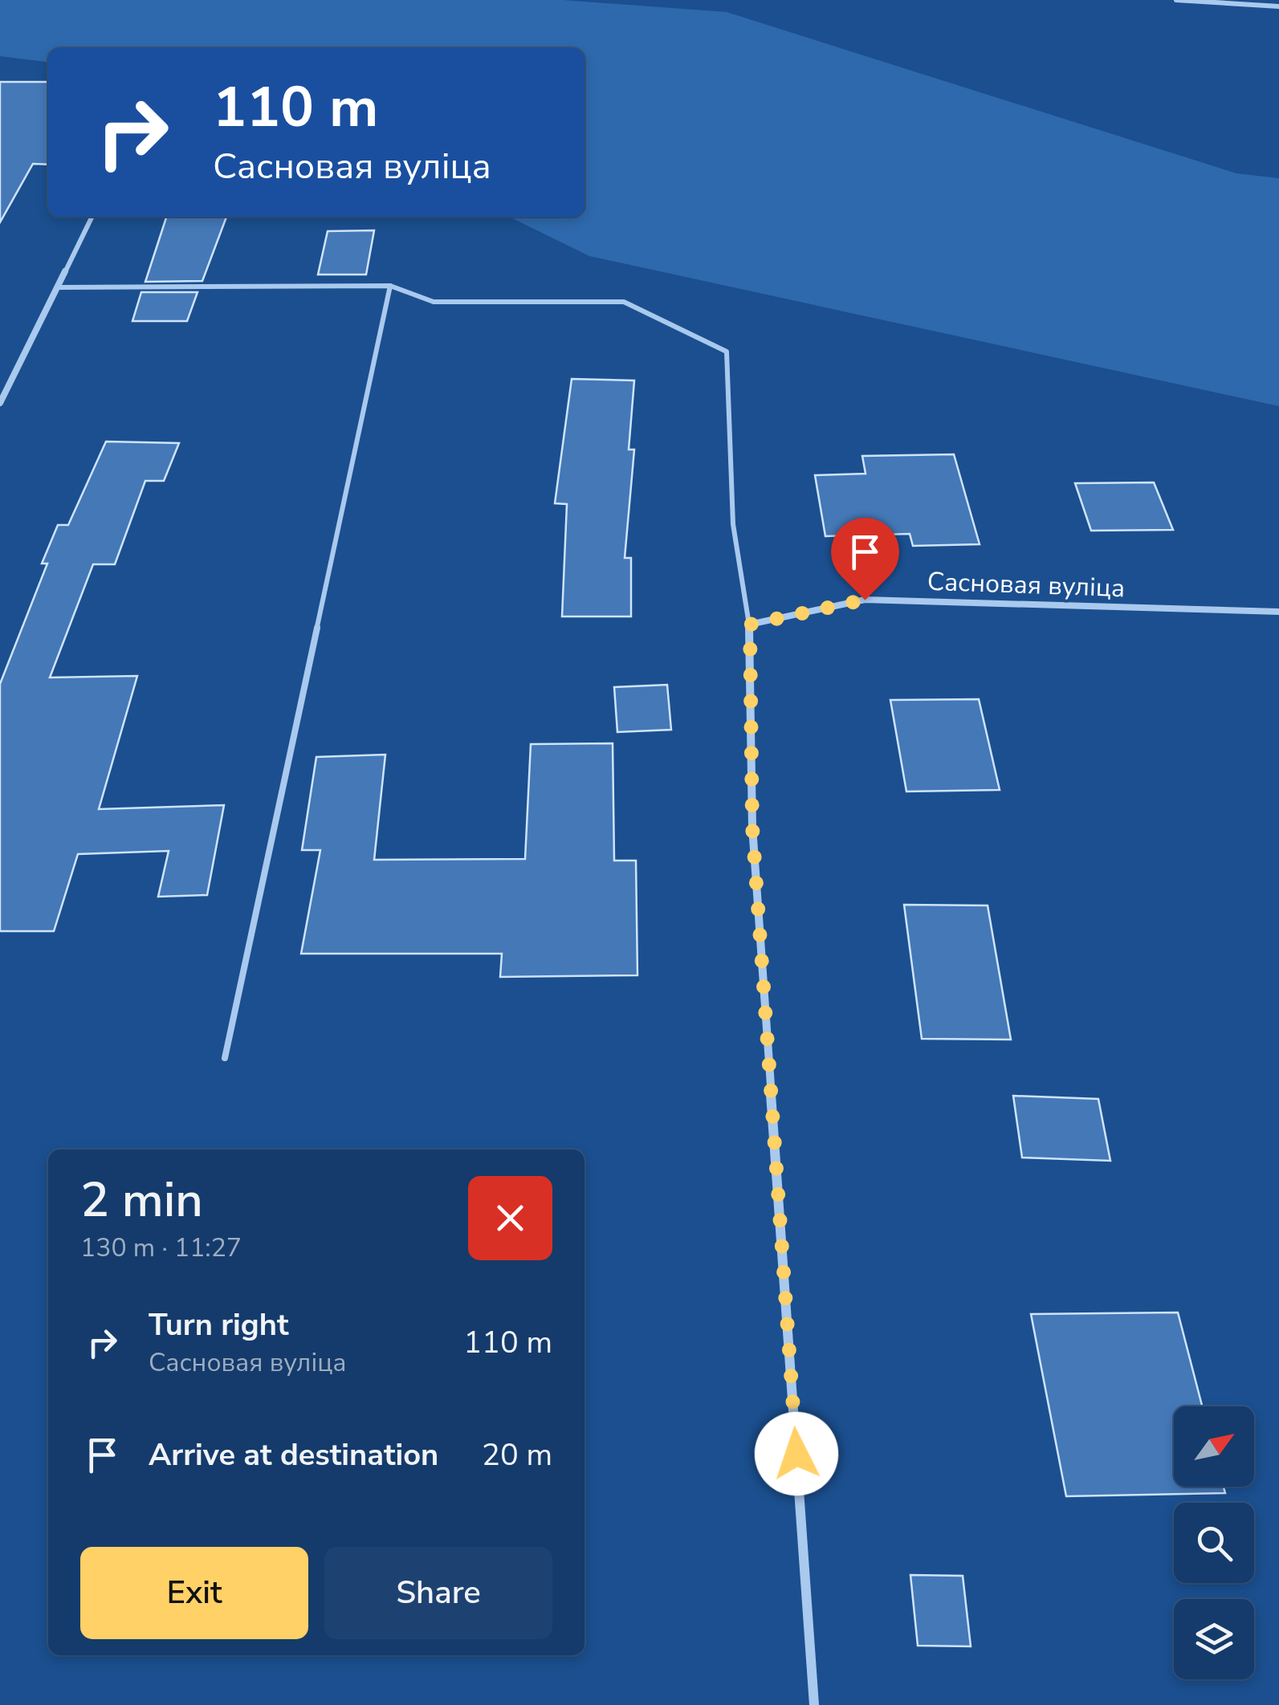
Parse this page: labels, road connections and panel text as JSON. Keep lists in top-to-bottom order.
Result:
{
  "streets": {
    "street": ["Сасновая вуліца"]
  },
  "north": "top right",
  "page": {
    "turn": ["110 m", "Сасновая вуліца"],
    "heading": ["2 min", "130 m · 11:27"],
    "list": [
      {
        "name": "Turn right",
        "note": "Сасновая вуліца",
        "value": "110 m"
      },
      {
        "name": "Arrive at destination",
        "value": "20 m"
      }
    ],
    "buttons": ["Exit", "Share"]
  }
}
